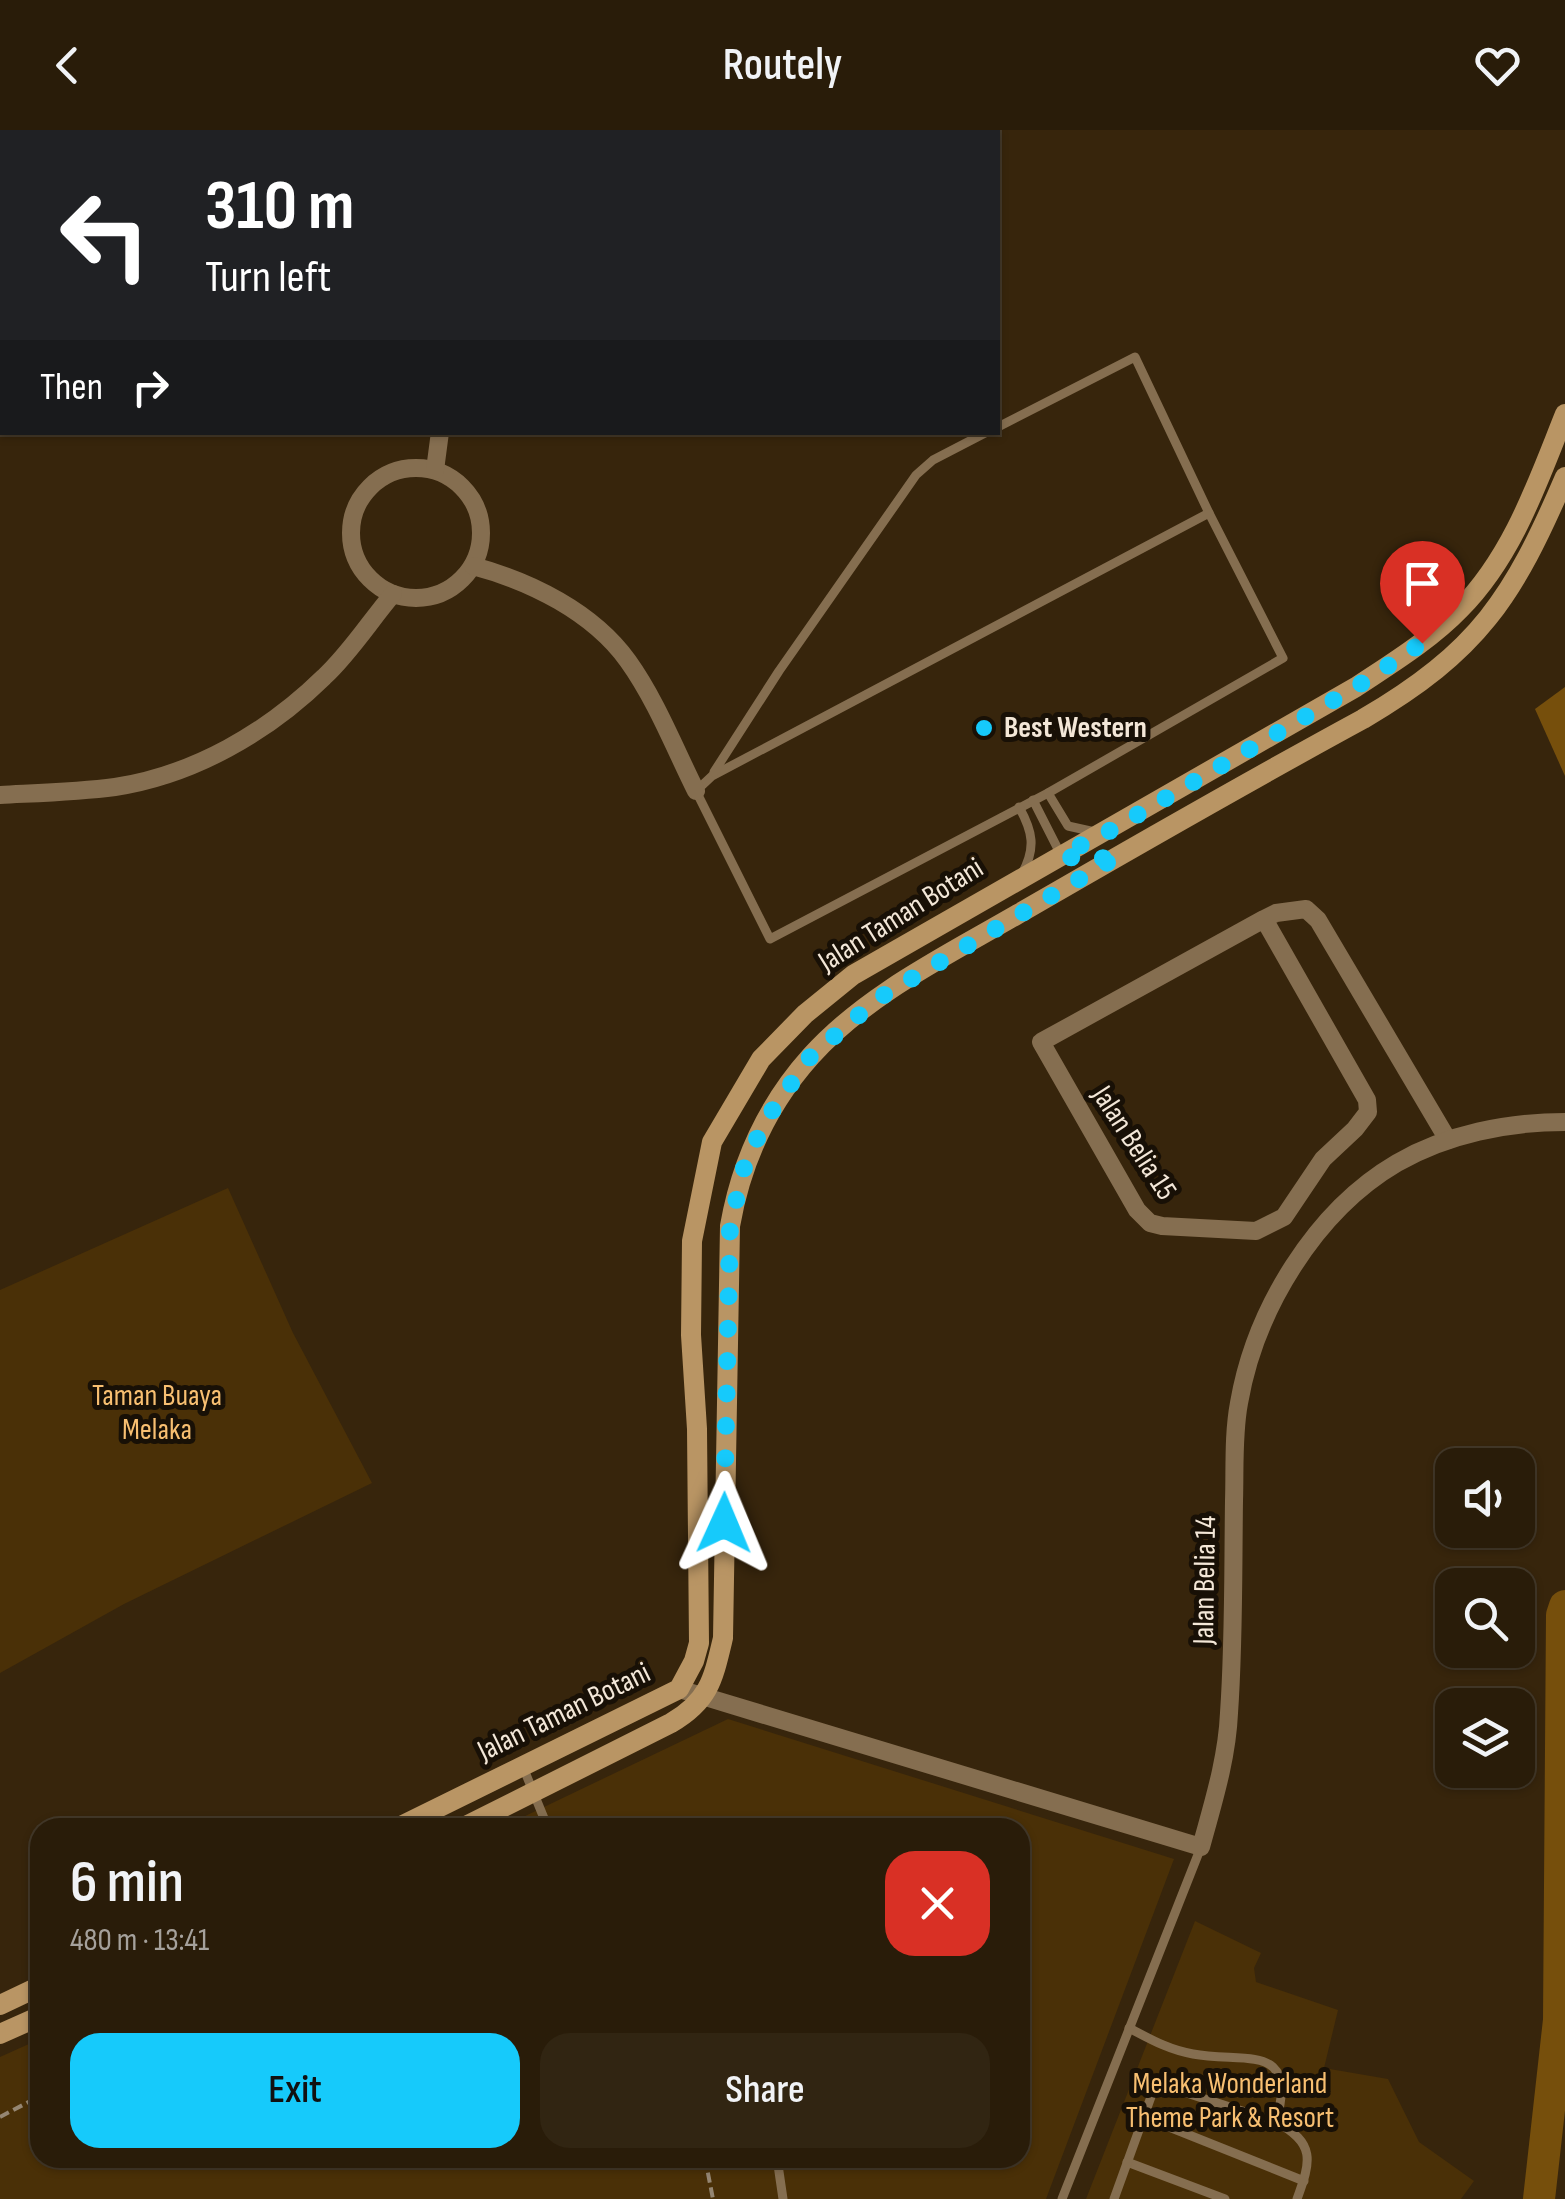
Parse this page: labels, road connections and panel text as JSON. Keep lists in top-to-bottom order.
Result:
{
  "streets": {
    "street": ["Jalan Taman Botani", "Jalan Belia 15", "Jalan Belia 14"]
  },
  "crossings": [
    ["Jalan Belia 15", "Jalan Belia 14"]
  ],
  "parks": ["Taman Buaya Melaka", "Melaka Wonderland Theme Park & Resort"],
  "places": ["Best Western"],
  "page": {
    "header": "Routely",
    "turn": ["310 m", "Turn left"],
    "then": "Then",
    "heading": ["6 min", "480 m · 13:41"],
    "buttons": ["Exit", "Share"]
  }
}
